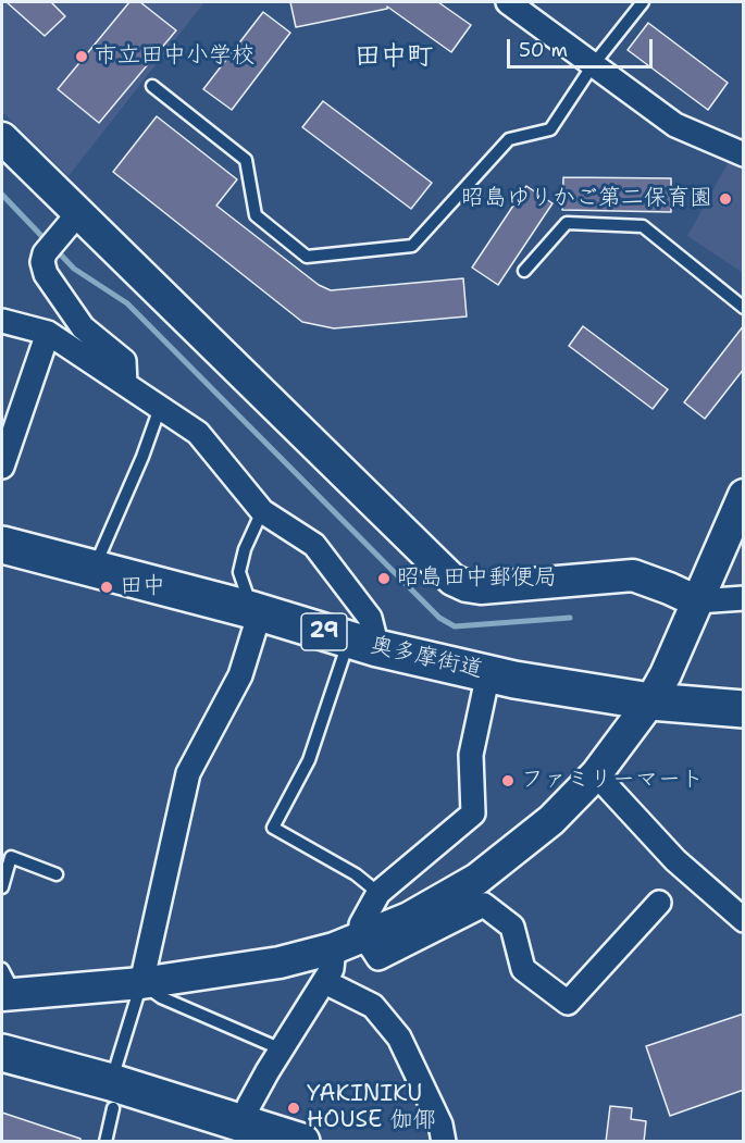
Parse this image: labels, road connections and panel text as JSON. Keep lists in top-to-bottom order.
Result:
{
  "streets": {
    "main road": ["29", "奥多摩街道"]
  },
  "districts": ["田中町"],
  "places": [
    "市立田中小学校",
    "昭島ゆりかご第二保育園",
    "昭島田中郵便局",
    "田中",
    "ファミリーマート",
    "YAKINIKU HOUSE 伽倻"
  ],
  "scale_bar": "50 m"
}
